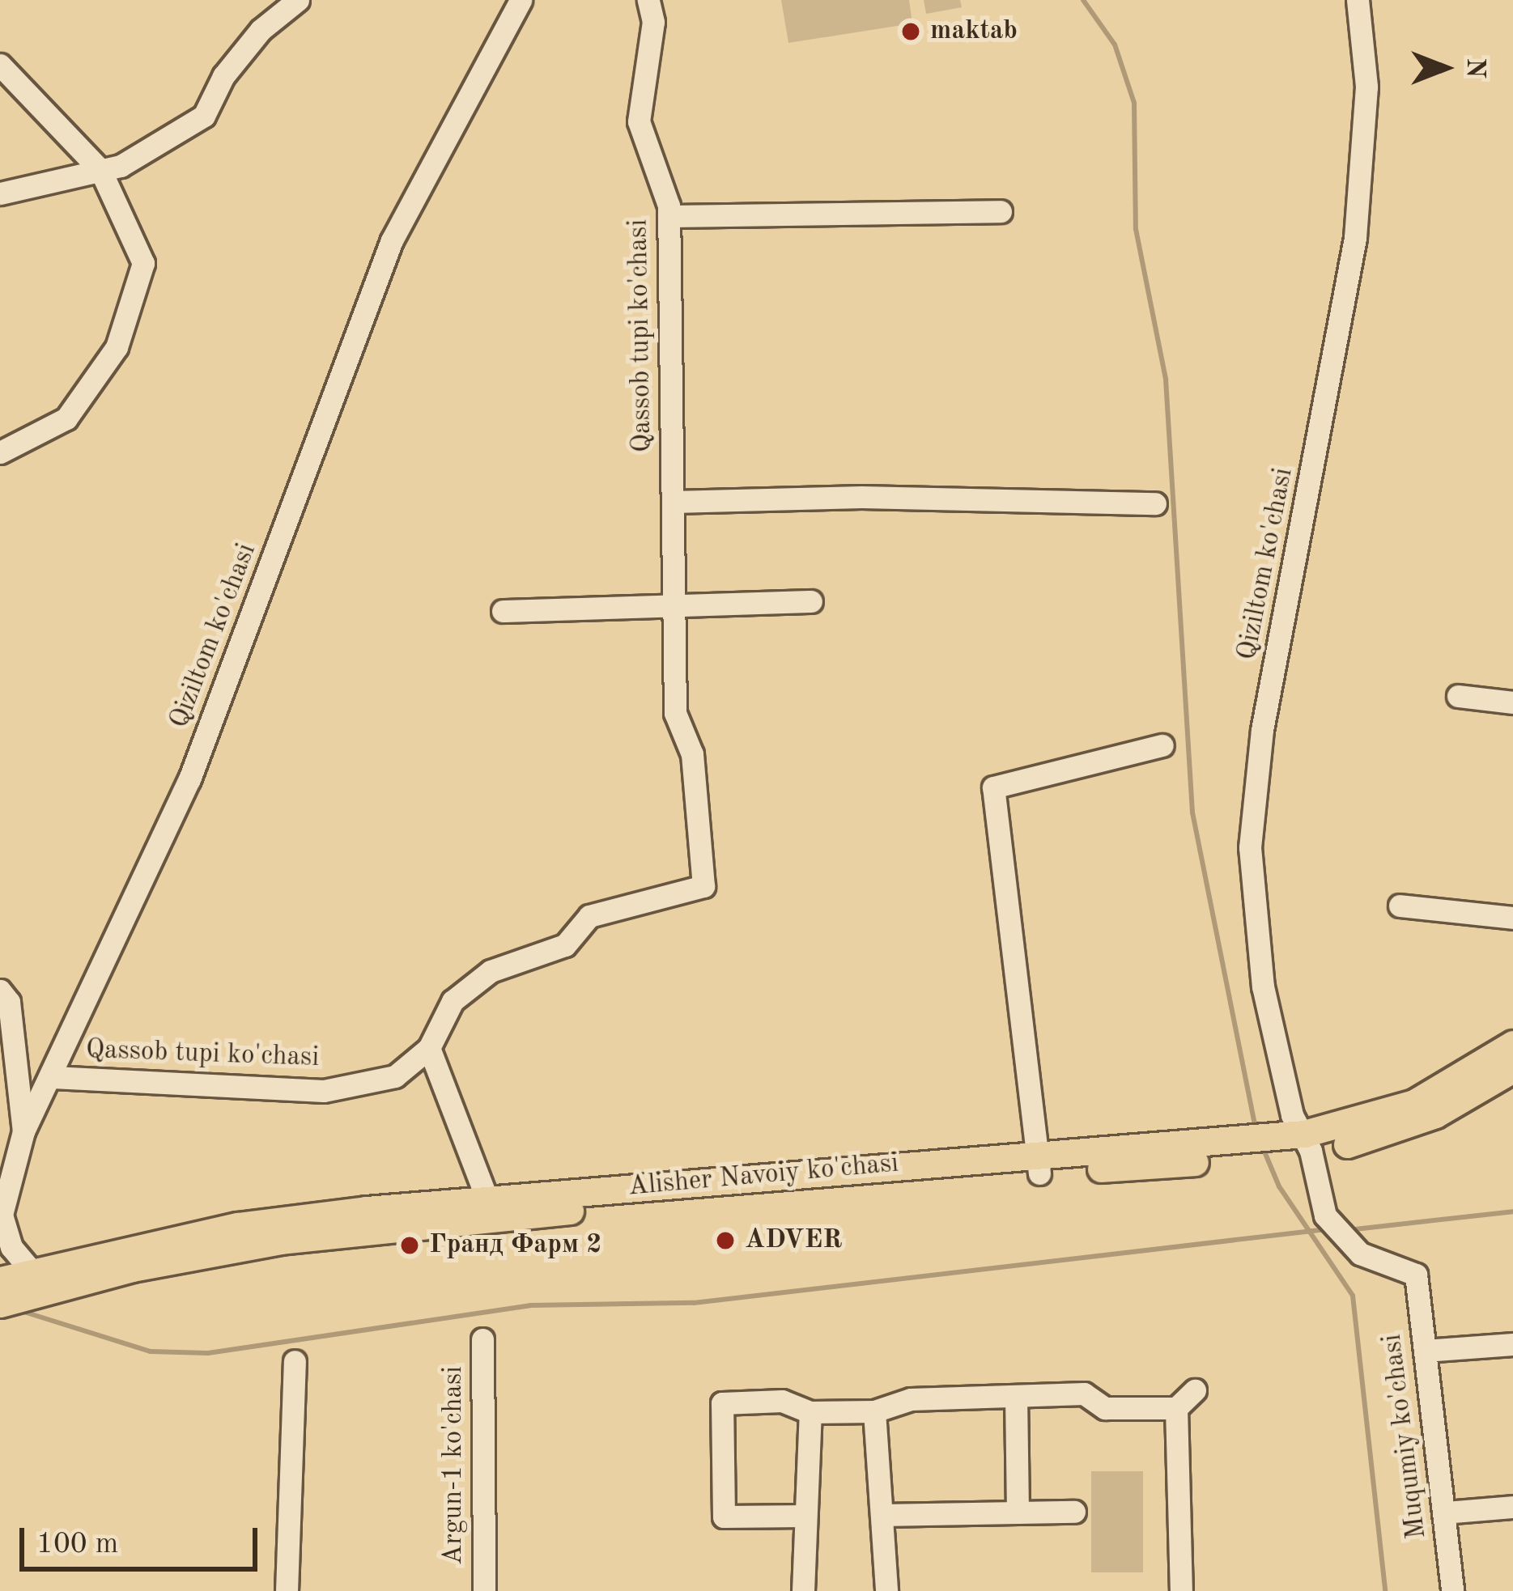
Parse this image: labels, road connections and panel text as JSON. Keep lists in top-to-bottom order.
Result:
{
  "streets": {
    "main road": ["Alisher Navoiy ko'chasi"],
    "street": [
      "Qassob tupi ko'chasi",
      "Qiziltom ko'chasi",
      "Muqumiy ko'chasi",
      "Argun-1 ko'chasi"
    ]
  },
  "crossings": [
    ["Qassob tupi ko'chasi", "Qiziltom ko'chasi"],
    ["Qiziltom ko'chasi", "Alisher Navoiy ko'chasi"],
    ["Qiziltom ko'chasi", "Muqumiy ko'chasi"]
  ],
  "places": ["maktab", "ADVER", "Гранд Фарм 2"],
  "scale_bar": "100 m",
  "north": "right"
}
